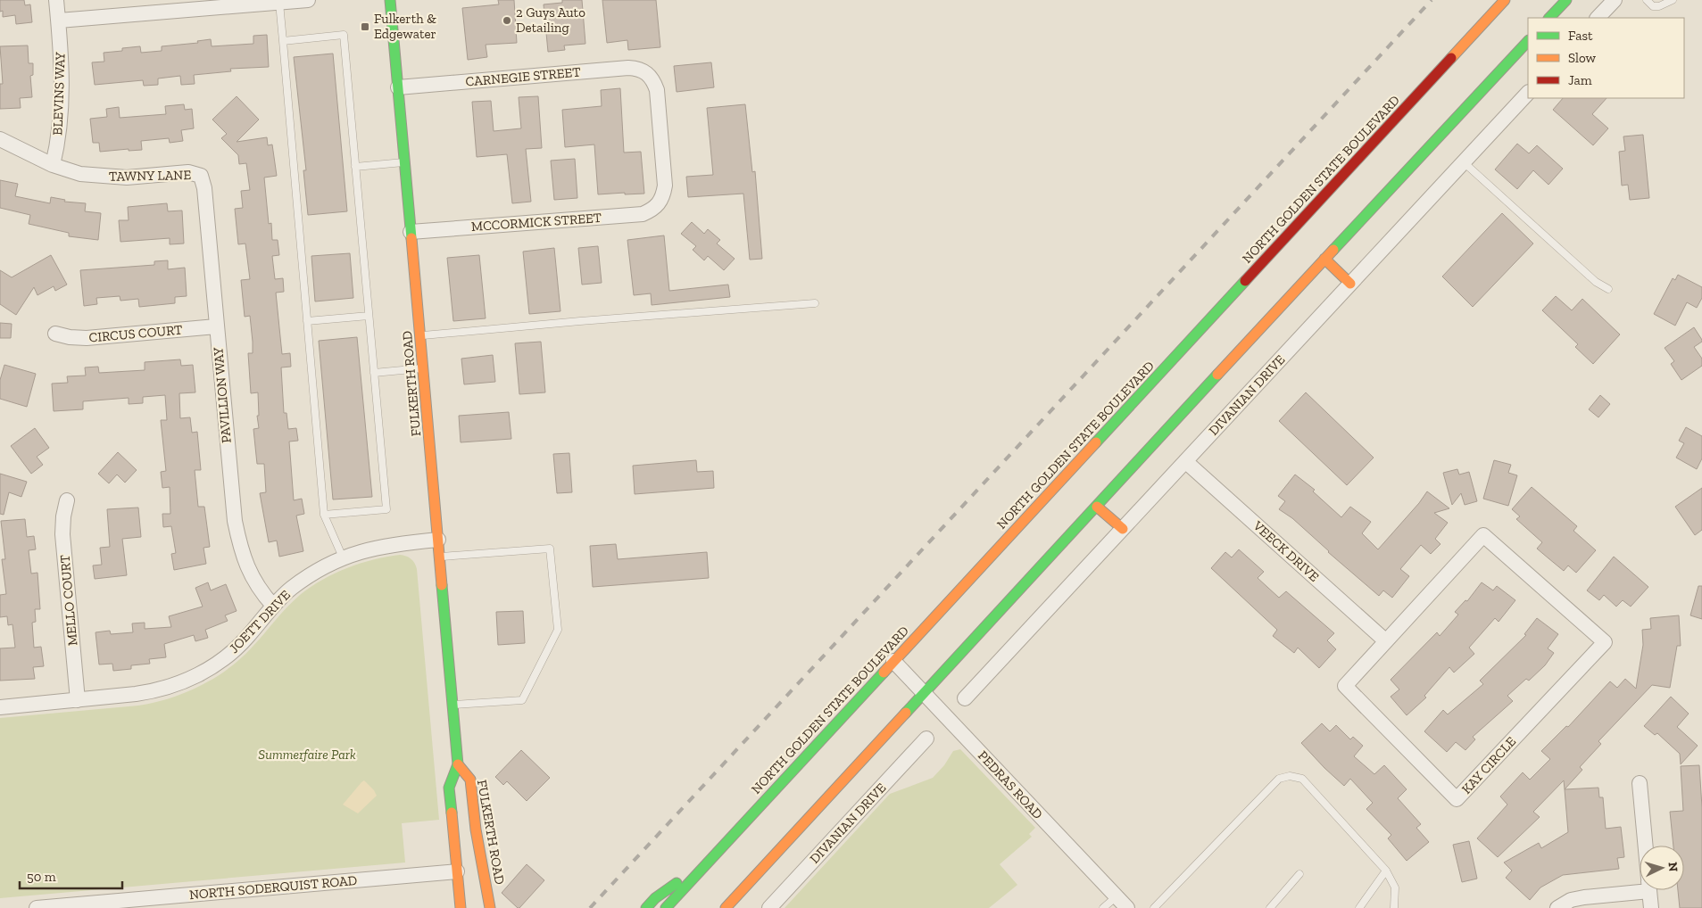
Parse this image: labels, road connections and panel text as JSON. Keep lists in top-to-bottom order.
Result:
{
  "streets": {
    "main road": ["NORTH GOLDEN STATE BOULEVARD", "FULKERTH ROAD"],
    "street": [
      "CARNEGIE STREET",
      "BLEVINS WAY",
      "TAWNY LANE",
      "MCCORMICK STREET",
      "CIRCUS COURT",
      "PAVILLION WAY",
      "DIVANIAN DRIVE",
      "VEECK DRIVE",
      "MELLO COURT",
      "JOETT DRIVE",
      "KAY CIRCLE",
      "PEDRAS ROAD",
      "NORTH SODERQUIST ROAD"
    ]
  },
  "crossings": [
    ["CARNEGIE STREET", "MCCORMICK STREET"],
    ["CARNEGIE STREET", "FULKERTH ROAD"],
    ["BLEVINS WAY", "TAWNY LANE"],
    ["TAWNY LANE", "PAVILLION WAY"],
    ["NORTH GOLDEN STATE BOULEVARD", "PEDRAS ROAD"],
    ["MCCORMICK STREET", "FULKERTH ROAD"],
    ["CIRCUS COURT", "PAVILLION WAY"],
    ["FULKERTH ROAD", "JOETT DRIVE"],
    ["FULKERTH ROAD", "NORTH SODERQUIST ROAD"],
    ["PAVILLION WAY", "JOETT DRIVE"],
    ["DIVANIAN DRIVE", "VEECK DRIVE"],
    ["VEECK DRIVE", "KAY CIRCLE"],
    ["MELLO COURT", "JOETT DRIVE"]
  ],
  "parks": ["Summerfaire Park"],
  "places": {
    "other": ["2 Guys Auto Detailing"],
    "transit": ["Fulkerth & Edgewater"]
  },
  "legend": ["Fast", "Slow", "Jam"],
  "scale_bar": "50 m",
  "north": "right"
}
